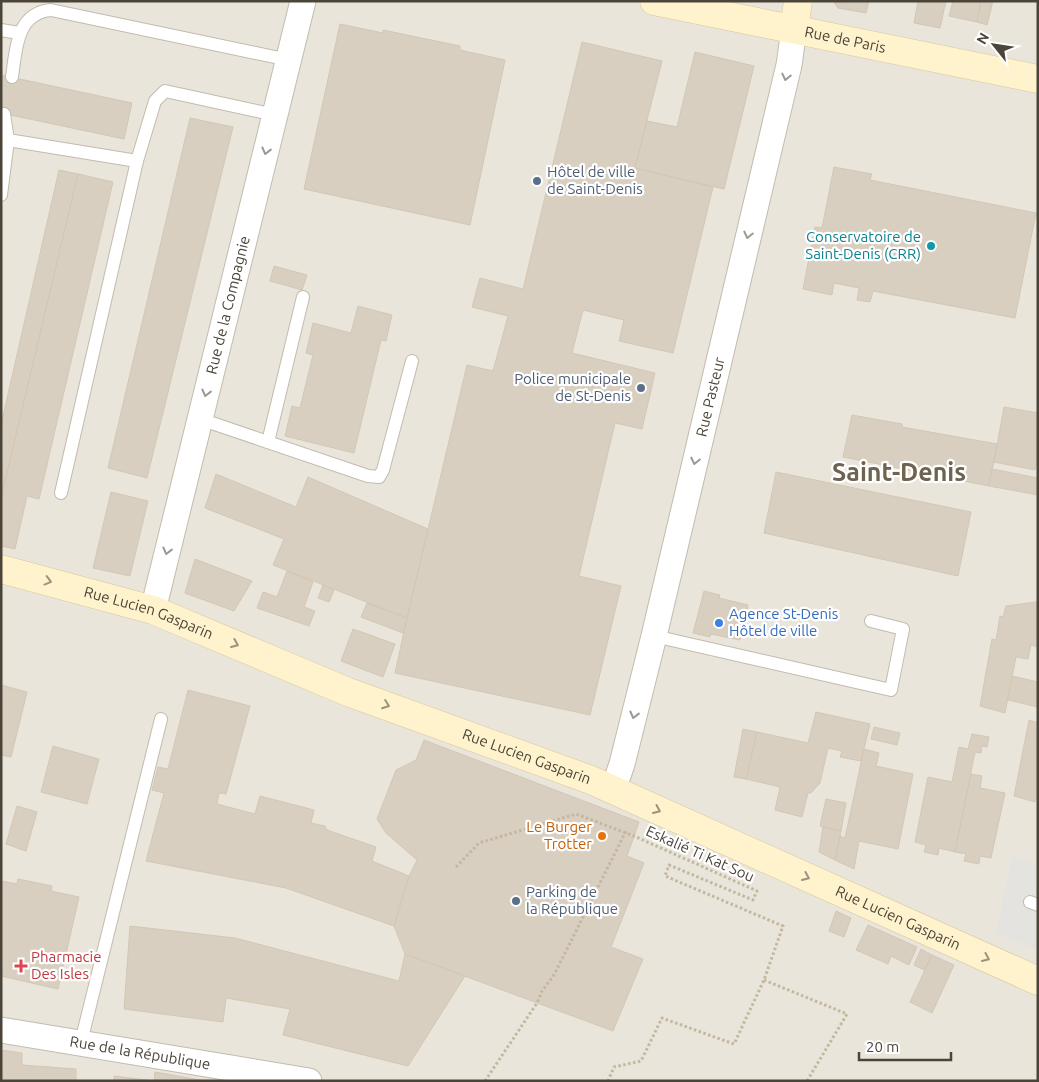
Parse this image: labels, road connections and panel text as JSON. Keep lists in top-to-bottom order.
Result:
{
  "streets": {
    "street": [
      "Rue de Paris",
      "Rue de la Compagnie",
      "Rue Pasteur",
      "Rue Lucien Gasparin",
      "Rue de la République"
    ],
    "path": ["Eskalié Ti Kat Sou"]
  },
  "crossings": [
    ["Rue de Paris", "Rue Pasteur"],
    ["Rue de la Compagnie", "Rue Lucien Gasparin"],
    ["Rue Pasteur", "Rue Lucien Gasparin"]
  ],
  "one_way": ["Rue de la Compagnie", "Rue Pasteur", "Rue Lucien Gasparin"],
  "districts": ["Saint-Denis"],
  "places": {
    "other": [
      "Hôtel de ville de Saint-Denis",
      "Conservatoire de Saint-Denis (CRR)",
      "Police municipale de St-Denis",
      "Agence St-Denis Hôtel de ville",
      "Le Burger Trotter",
      "Parking de la République"
    ],
    "health": ["Pharmacie Des Isles"]
  },
  "scale_bar": "20 m",
  "north": "top left"
}
